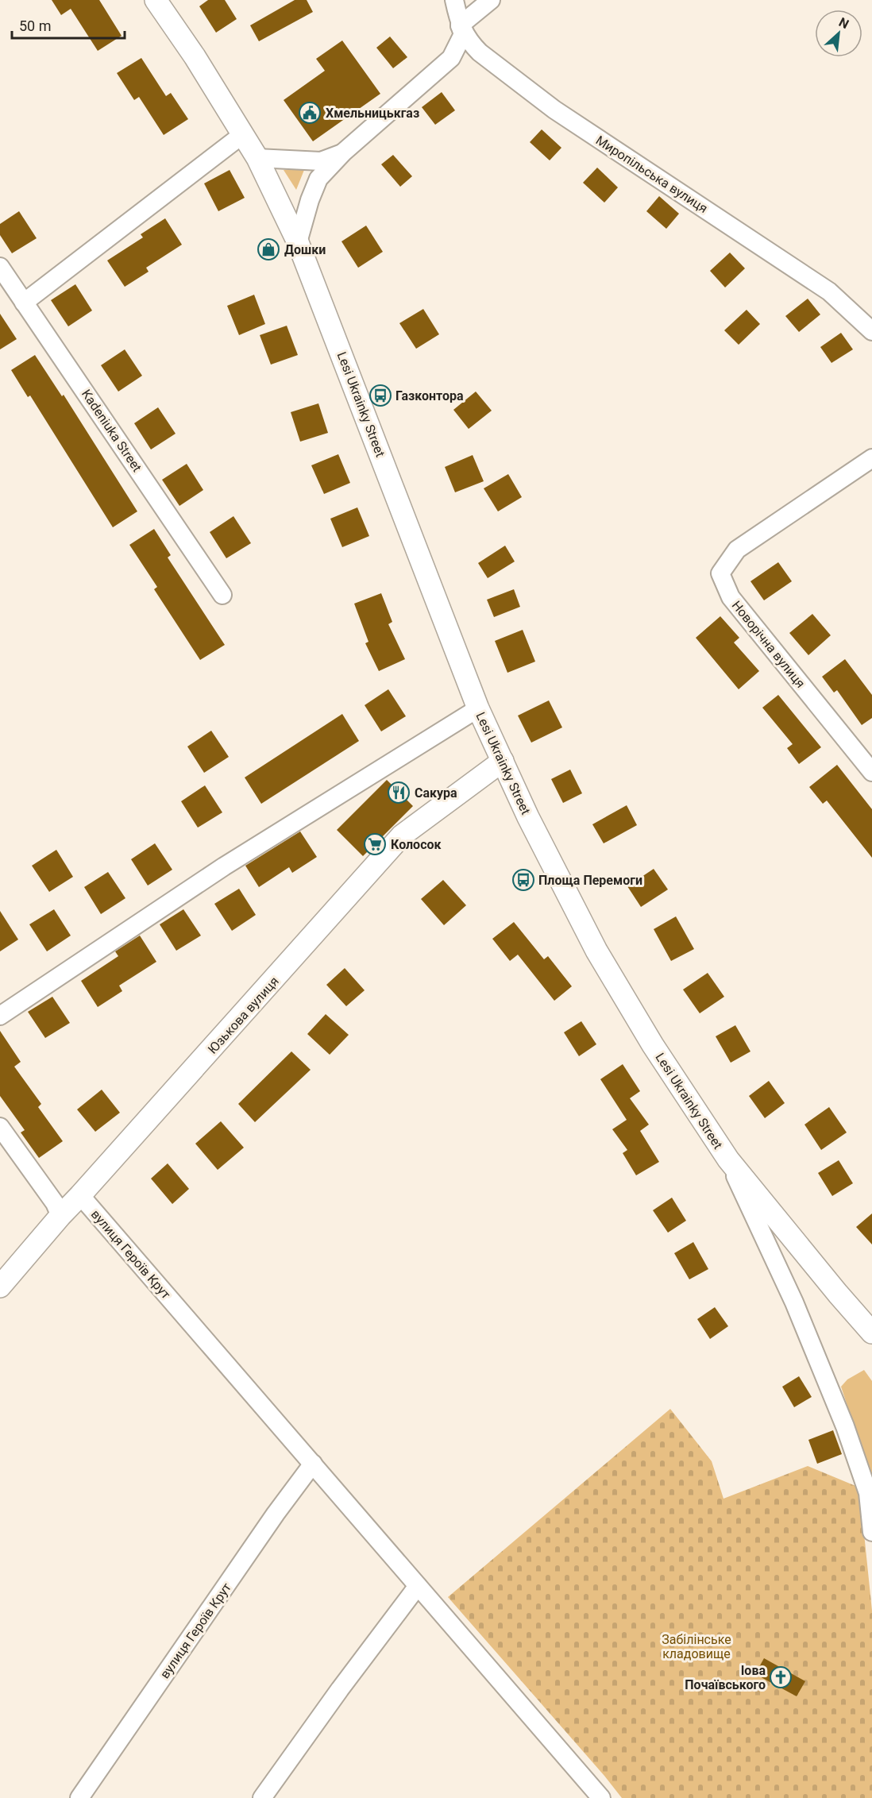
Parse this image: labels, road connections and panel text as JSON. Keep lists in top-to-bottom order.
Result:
{
  "streets": {
    "main road": ["Lesi Ukrainky Street", "Юзькова вулиця"],
    "street": [
      "Миропільська вулиця",
      "Kadeniuka Street",
      "Новорічна вулиця",
      "вулиця Героїв Крут"
    ]
  },
  "crossings": [
    ["Lesi Ukrainky Street", "Юзькова вулиця"],
    ["Юзькова вулиця", "вулиця Героїв Крут"]
  ],
  "parks": ["Забілінське кладовище"],
  "places": {
    "public building": ["Хмельницькгаз"],
    "shop": ["Дошки"],
    "bus stop": ["Газконтора", "Площа Перемоги"],
    "restaurant": ["Сакура"],
    "supermarket": ["Колосок"],
    "church": ["Іова Почаївського"]
  },
  "scale_bar": "50 m",
  "north": "top right"
}
